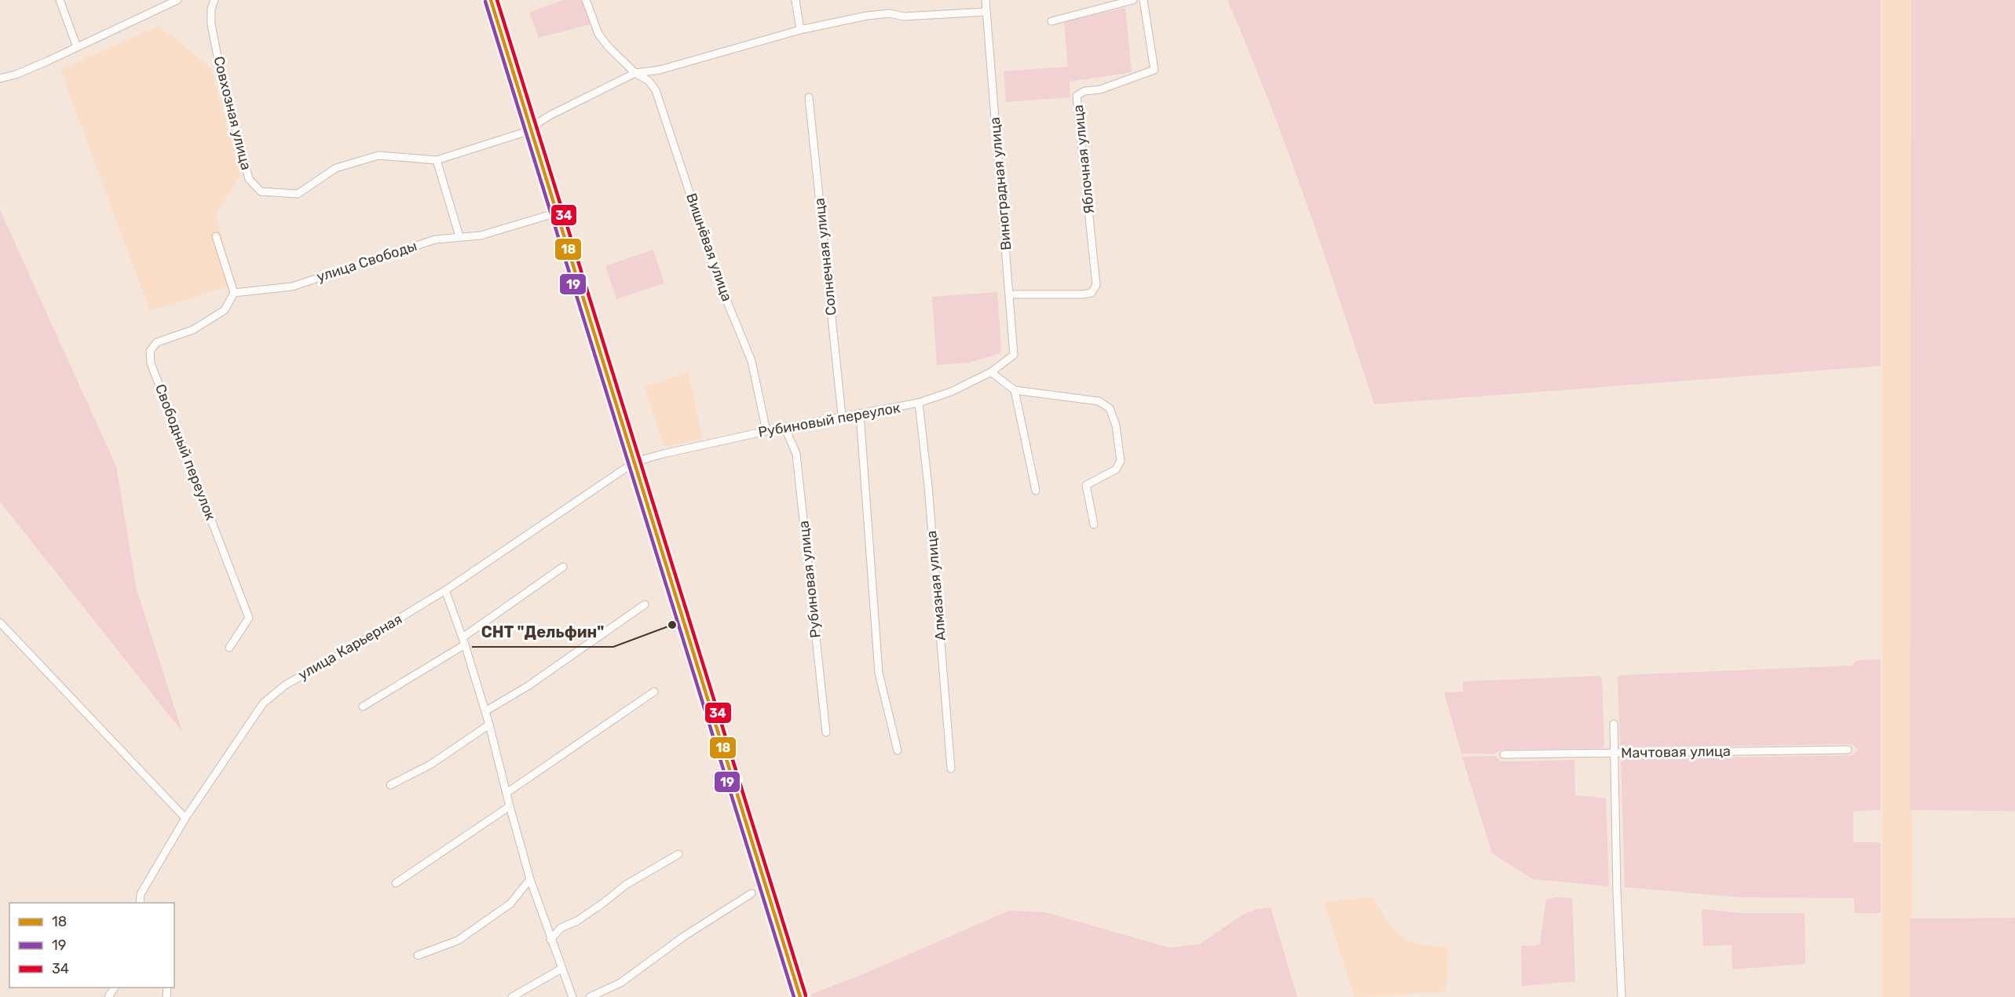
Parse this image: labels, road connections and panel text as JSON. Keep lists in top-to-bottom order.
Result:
{
  "streets": {
    "street": [
      "Совхозная улица",
      "Яблочная улица",
      "Виноградная улица",
      "Вишнёвая улица",
      "Солнечная улица",
      "улица Свободы",
      "Рубиновый переулок",
      "Свободный переулок",
      "Рубиновая улица",
      "Алмазная улица",
      "улица Карьерная",
      "Мачтовая улица"
    ]
  },
  "crossings": [
    ["Совхозная улица", "Виноградная улица"],
    ["Совхозная улица", "Вишнёвая улица"],
    ["Яблочная улица", "Виноградная улица"],
    ["Виноградная улица", "Рубиновый переулок"],
    ["Вишнёвая улица", "Рубиновый переулок"],
    ["Солнечная улица", "Рубиновый переулок"],
    ["улица Свободы", "Свободный переулок"],
    ["Рубиновый переулок", "Рубиновая улица"],
    ["Рубиновый переулок", "Алмазная улица"],
    ["Рубиновый переулок", "улица Карьерная"]
  ],
  "places": ["СНТ \"Дельфин\""],
  "lines": ["transit line 18", "transit line 34", "transit line 19"],
  "legend": ["18", "19", "34"]
}
